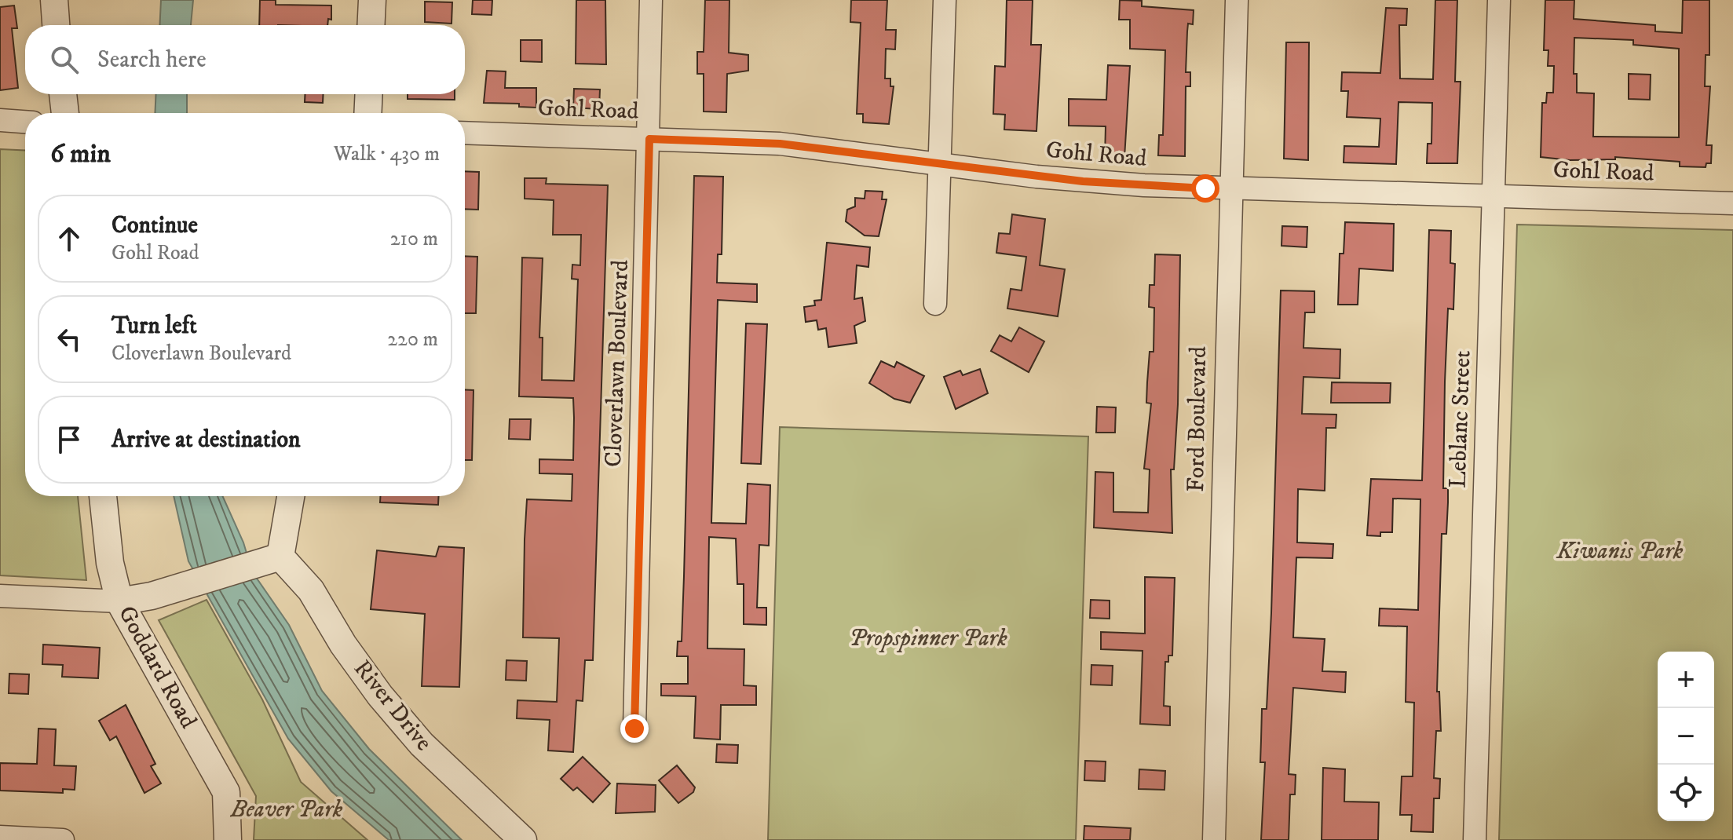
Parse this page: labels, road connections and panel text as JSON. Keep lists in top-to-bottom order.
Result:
{
  "streets": {
    "street": [
      "Gohl Road",
      "Cloverlawn Boulevard",
      "Ford Boulevard",
      "Leblanc Street",
      "Goddard Road",
      "River Drive"
    ]
  },
  "crossings": [
    ["Gohl Road", "Cloverlawn Boulevard"],
    ["Gohl Road", "Ford Boulevard"],
    ["Gohl Road", "Leblanc Street"]
  ],
  "parks": ["Kiwanis Park", "Propspinner Park", "Beaver Park"],
  "page": {
    "search": "Search here",
    "heading": ["6 min", "Walk · 430 m"],
    "list": [
      ["Continue", "Gohl Road", "210 m"],
      ["Turn left", "Cloverlawn Boulevard", "220 m"],
      "Arrive at destination"
    ],
    "map_buttons": ["+", "−"]
  }
}
